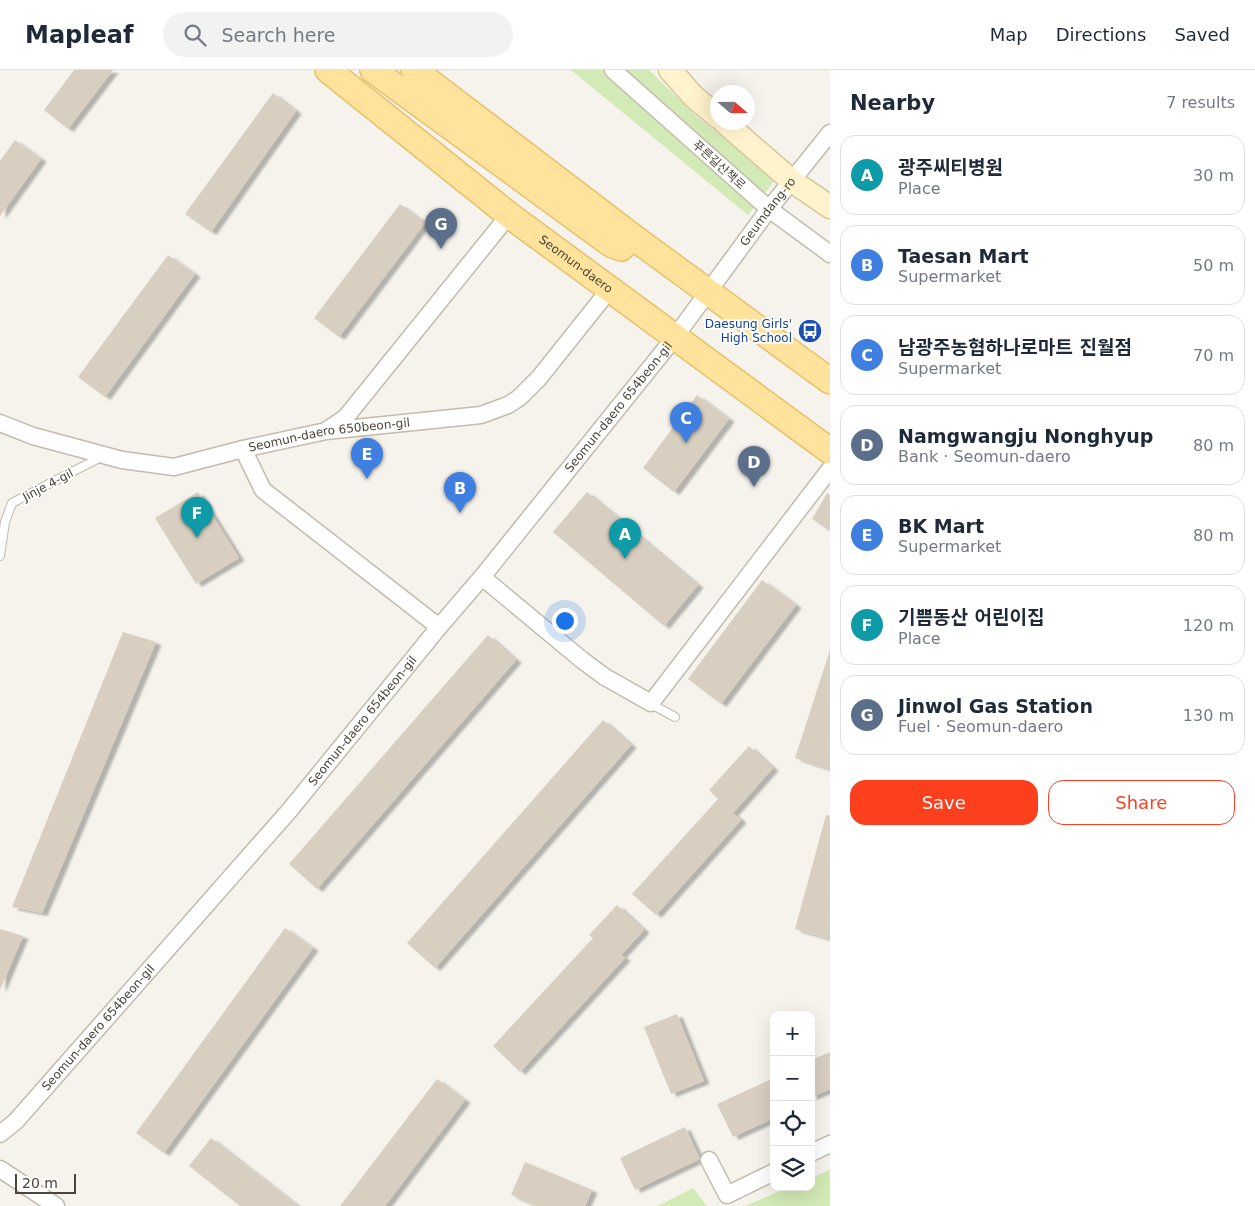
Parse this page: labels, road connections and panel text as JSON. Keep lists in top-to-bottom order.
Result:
{
  "streets": {
    "main road": ["Seomun-daero"],
    "street": [
      "푸른길산책로",
      "Geumdang-ro",
      "Seomun-daero 654beon-gil",
      "Seomun-daero 650beon-gil"
    ],
    "lane": ["Jinje 4-gil"]
  },
  "crossings": [
    ["푸른길산책로", "Geumdang-ro"],
    ["Geumdang-ro", "Seomun-daero 654beon-gil"],
    ["Seomun-daero", "Seomun-daero 654beon-gil"],
    ["Seomun-daero", "Seomun-daero 650beon-gil"],
    ["Seomun-daero 650beon-gil", "Jinje 4-gil"]
  ],
  "places": {
    "bus stop": ["Daesung Girls' High School"]
  },
  "scale_bar": "20 m",
  "north": "right",
  "page": {
    "header": "Mapleaf",
    "search": "Search here",
    "nav": ["Map", "Directions", "Saved"],
    "heading": ["Nearby", "7 results"],
    "list": [
      {
        "mark": "A",
        "name": "광주씨티병원",
        "note": "Place",
        "value": "30 m"
      },
      {
        "mark": "B",
        "name": "Taesan Mart",
        "note": "Supermarket",
        "value": "50 m"
      },
      {
        "mark": "C",
        "name": "남광주농협하나로마트 진월점",
        "note": "Supermarket",
        "value": "70 m"
      },
      {
        "mark": "D",
        "name": "Namgwangju Nonghyup",
        "note": "Bank · Seomun-daero",
        "value": "80 m"
      },
      {
        "mark": "E",
        "name": "BK Mart",
        "note": "Supermarket",
        "value": "80 m"
      },
      {
        "mark": "F",
        "name": "기쁨동산 어린이집",
        "note": "Place",
        "value": "120 m"
      },
      {
        "mark": "G",
        "name": "Jinwol Gas Station",
        "note": "Fuel · Seomun-daero",
        "value": "130 m"
      }
    ],
    "pins": [
      "G",
      "C",
      "E",
      "D",
      "B",
      "F",
      "A"
    ],
    "buttons": ["Save", "Share"],
    "map_buttons": ["+", "−"],
    "scale": "20 m"
  }
}
